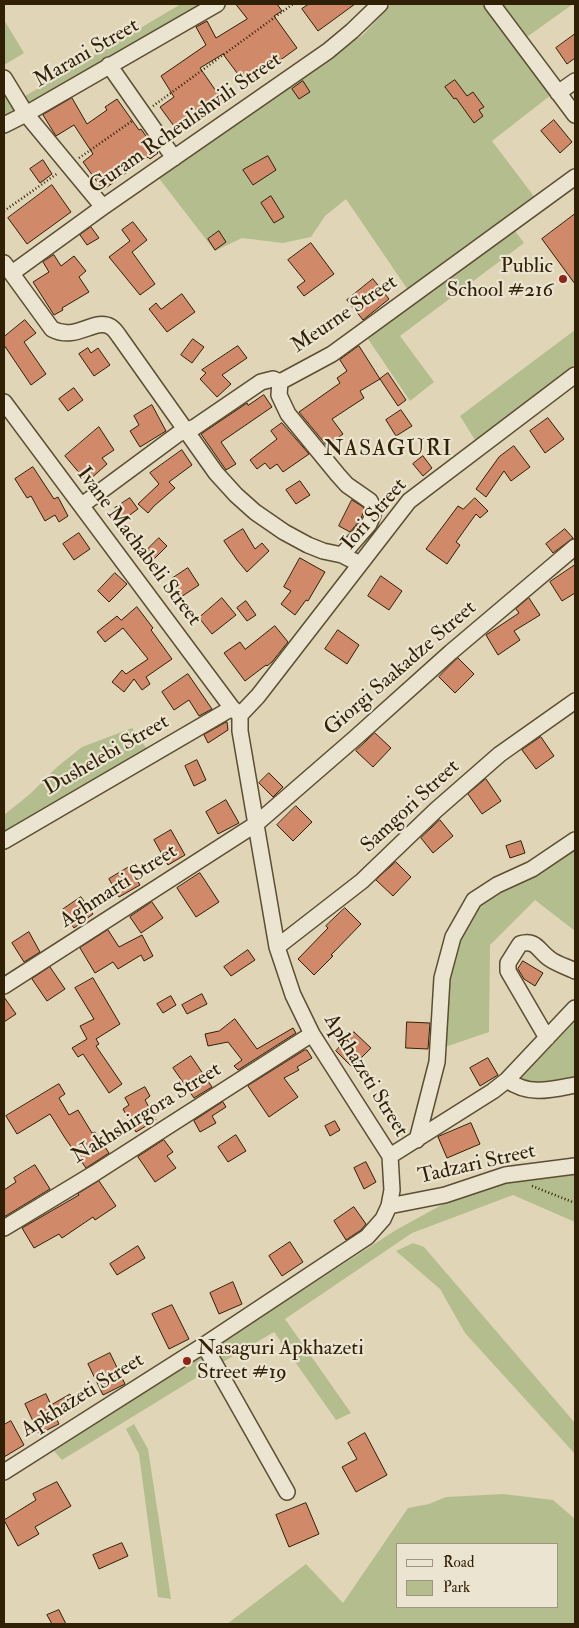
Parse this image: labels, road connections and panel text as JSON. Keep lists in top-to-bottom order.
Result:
{
  "streets": {
    "street": [
      "Marani Street",
      "Guram Rcheulishvili Street",
      "Meurne Street",
      "Iori Street",
      "Ivane Machabeli Street",
      "Giorgi Saakadze Street",
      "Dushelebi Street",
      "Samgori Street",
      "Aghmarti Street",
      "Apkhazeti Street",
      "Nakhshirgora Street",
      "Tadzari Street"
    ]
  },
  "crossings": [
    ["Meurne Street", "Ivane Machabeli Street"],
    ["Iori Street", "Ivane Machabeli Street"],
    ["Iori Street", "Dushelebi Street"],
    ["Iori Street", "Apkhazeti Street"],
    ["Ivane Machabeli Street", "Dushelebi Street"],
    ["Ivane Machabeli Street", "Apkhazeti Street"],
    ["Giorgi Saakadze Street", "Aghmarti Street"],
    ["Giorgi Saakadze Street", "Apkhazeti Street"],
    ["Dushelebi Street", "Apkhazeti Street"],
    ["Samgori Street", "Apkhazeti Street"],
    ["Aghmarti Street", "Apkhazeti Street"],
    ["Apkhazeti Street", "Nakhshirgora Street"],
    ["Apkhazeti Street", "Tadzari Street"]
  ],
  "districts": ["NASAGURI"],
  "places": ["Public School #216", "Nasaguri Apkhazeti Street #19"],
  "legend": ["Road", "Park"]
}
